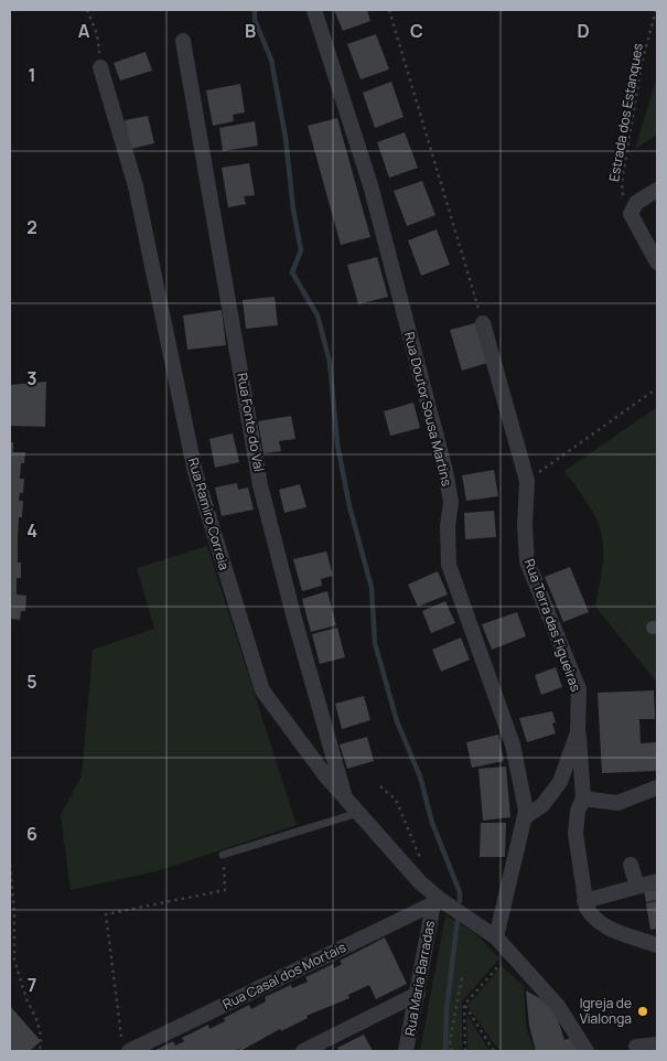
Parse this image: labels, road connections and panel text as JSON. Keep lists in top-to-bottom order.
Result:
{
  "streets": {
    "street": [
      "Rua Doutor Sousa Martins",
      "Rua Fonte do Val",
      "Rua Ramiro Correia",
      "Rua Terra das Figueiras",
      "Rua Casal dos Mortais",
      "Rua Maria Barradas"
    ],
    "path": ["Estrada dos Estanques"]
  },
  "crossings": [
    ["Rua Doutor Sousa Martins", "Rua Ramiro Correia"],
    ["Rua Doutor Sousa Martins", "Rua Terra das Figueiras"],
    ["Rua Fonte do Val", "Rua Ramiro Correia"],
    ["Rua Ramiro Correia", "Rua Casal dos Mortais"],
    ["Rua Ramiro Correia", "Rua Maria Barradas"],
    ["Rua Casal dos Mortais", "Rua Maria Barradas"]
  ],
  "places": ["Igreja de Vialonga"],
  "grid": {
    "columns": [
      "A",
      "B",
      "C",
      "D"
    ],
    "rows": [
      "1",
      "2",
      "3",
      "4",
      "5",
      "6",
      "7"
    ]
  }
}
